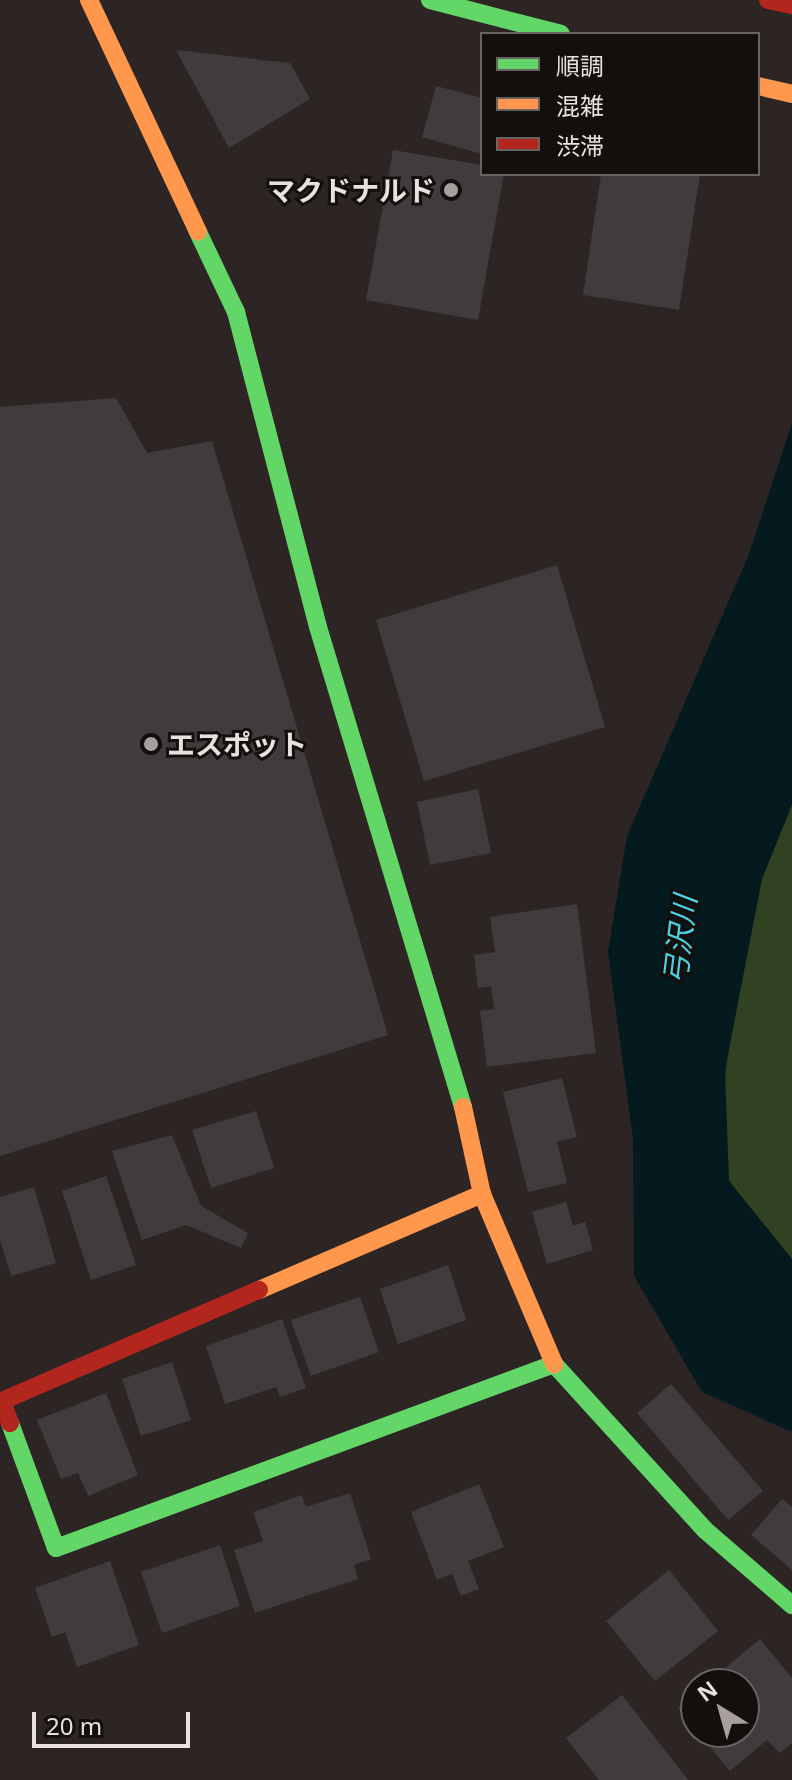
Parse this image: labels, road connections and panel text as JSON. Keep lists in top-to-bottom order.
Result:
{
  "water": ["弓沢川"],
  "places": ["マクドナルド", "エスポット"],
  "legend": ["順調", "混雑", "渋滞"],
  "scale_bar": "20 m",
  "north": "top left"
}
